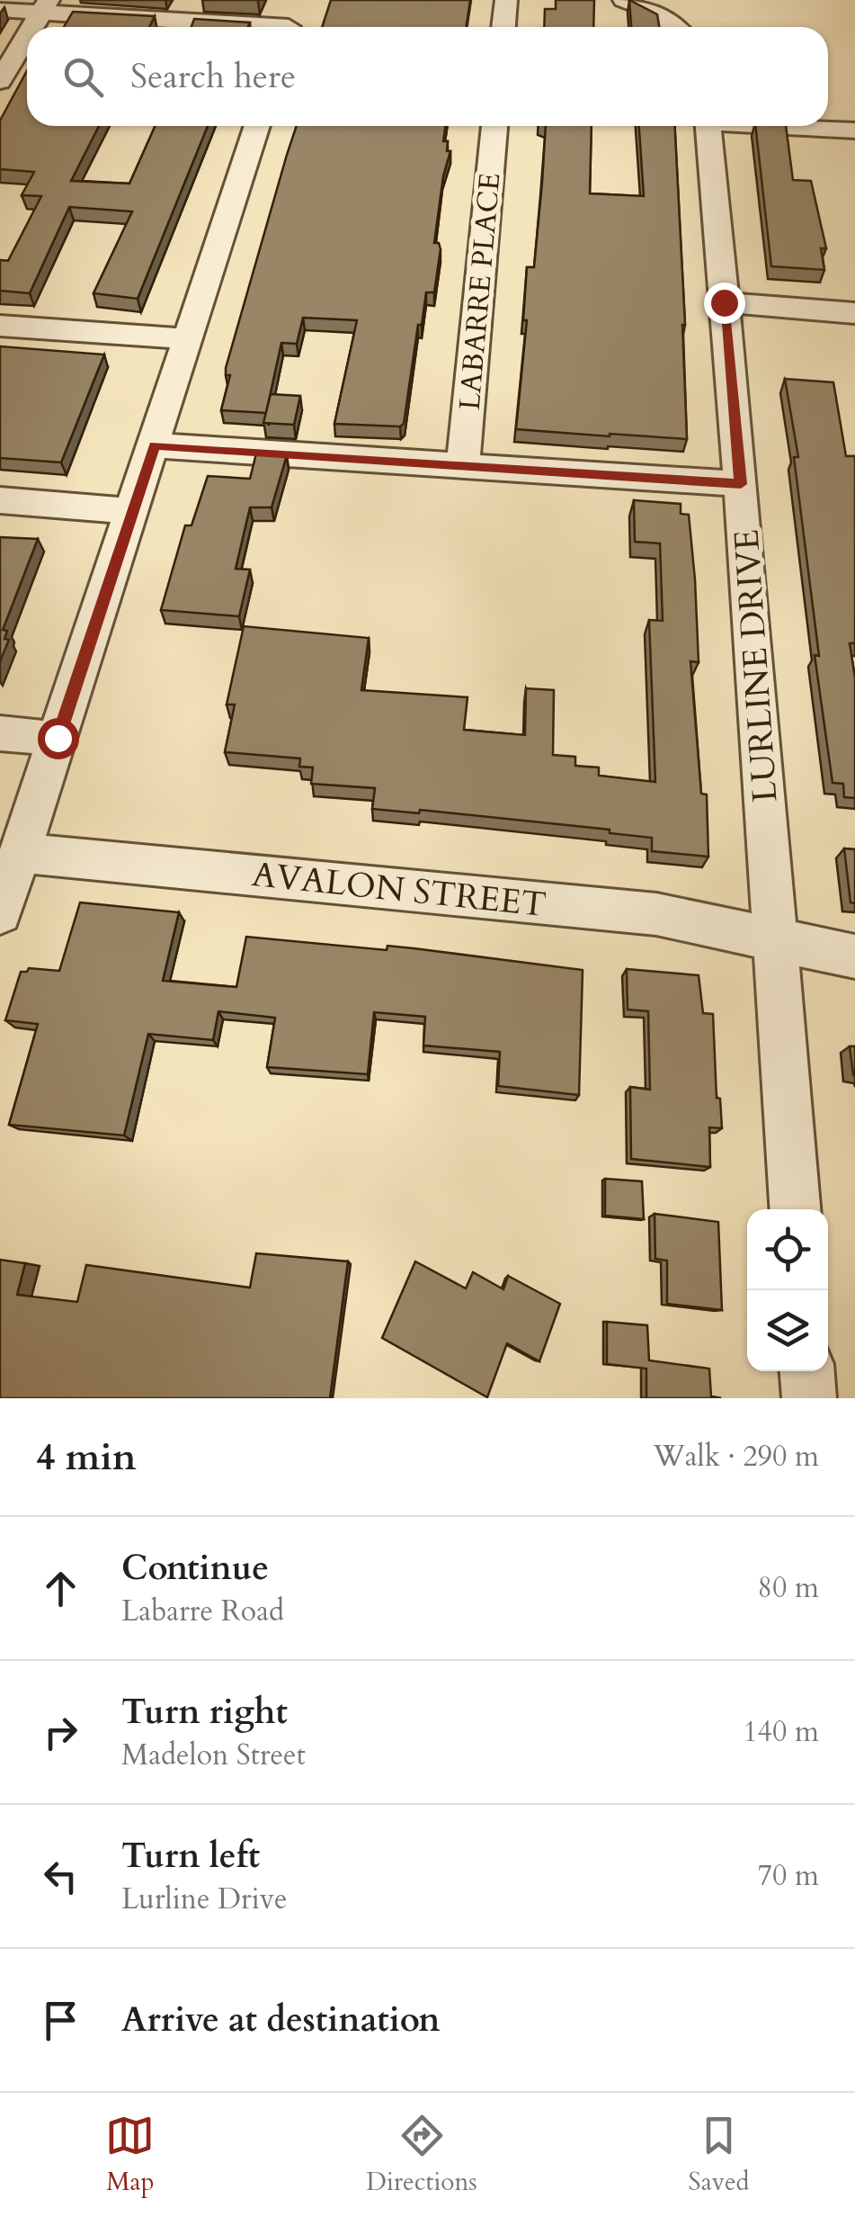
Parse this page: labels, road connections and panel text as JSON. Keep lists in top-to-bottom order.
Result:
{
  "streets": {
    "street": ["LABARRE PLACE", "LURLINE DRIVE", "AVALON STREET"]
  },
  "crossings": [
    ["LURLINE DRIVE", "AVALON STREET"]
  ],
  "page": {
    "search": "Search here",
    "heading": ["4 min", "Walk · 290 m"],
    "list": [
      ["Continue", "Labarre Road", "80 m"],
      ["Turn right", "Madelon Street", "140 m"],
      ["Turn left", "Lurline Drive", "70 m"],
      "Arrive at destination"
    ],
    "nav": ["Map", "Directions", "Saved"]
  }
}
